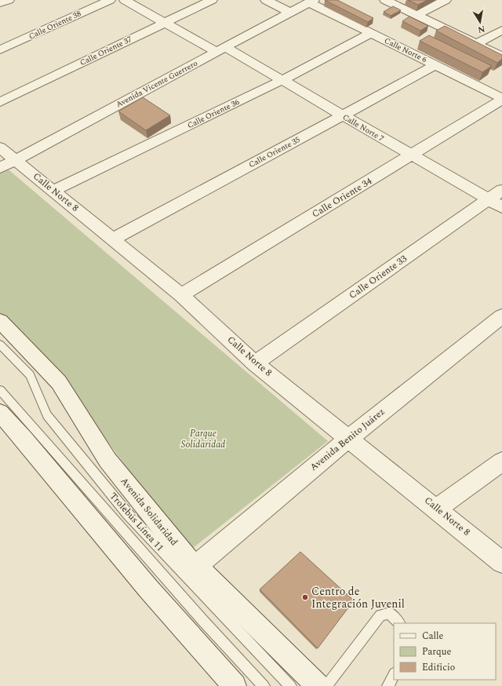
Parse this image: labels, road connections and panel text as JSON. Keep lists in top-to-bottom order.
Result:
{
  "streets": {
    "street": [
      "Calle Oriente 38",
      "Calle Norte 6",
      "Calle Oriente 37",
      "Avenida Vicente Guerrero",
      "Calle Oriente 36",
      "Calle Norte 7",
      "Calle Oriente 35",
      "Calle Norte 8",
      "Calle Oriente 34",
      "Calle Oriente 33",
      "Avenida Benito Juárez",
      "Avenida Solidaridad"
    ],
    "lane": ["Trolebús Línea 11"]
  },
  "crossings": [
    ["Calle Norte 6", "Avenida Vicente Guerrero"],
    ["Calle Norte 6", "Calle Oriente 36"],
    ["Calle Norte 6", "Calle Oriente 35"],
    ["Calle Norte 6", "Calle Oriente 34"],
    ["Calle Oriente 37", "Calle Norte 7"],
    ["Avenida Vicente Guerrero", "Calle Norte 7"],
    ["Avenida Vicente Guerrero", "Calle Norte 8"],
    ["Calle Oriente 36", "Calle Norte 7"],
    ["Calle Oriente 36", "Calle Norte 8"],
    ["Calle Norte 7", "Calle Oriente 35"],
    ["Calle Norte 7", "Calle Oriente 34"],
    ["Calle Norte 7", "Calle Oriente 33"],
    ["Calle Oriente 35", "Calle Norte 8"],
    ["Calle Norte 8", "Calle Oriente 34"],
    ["Calle Norte 8", "Calle Oriente 33"],
    ["Calle Norte 8", "Avenida Benito Juárez"],
    ["Avenida Benito Juárez", "Avenida Solidaridad"]
  ],
  "parks": ["Parque Solidaridad"],
  "places": ["Centro de Integración Juvenil"],
  "legend": ["Calle", "Parque", "Edificio"],
  "north": "bottom"
}
